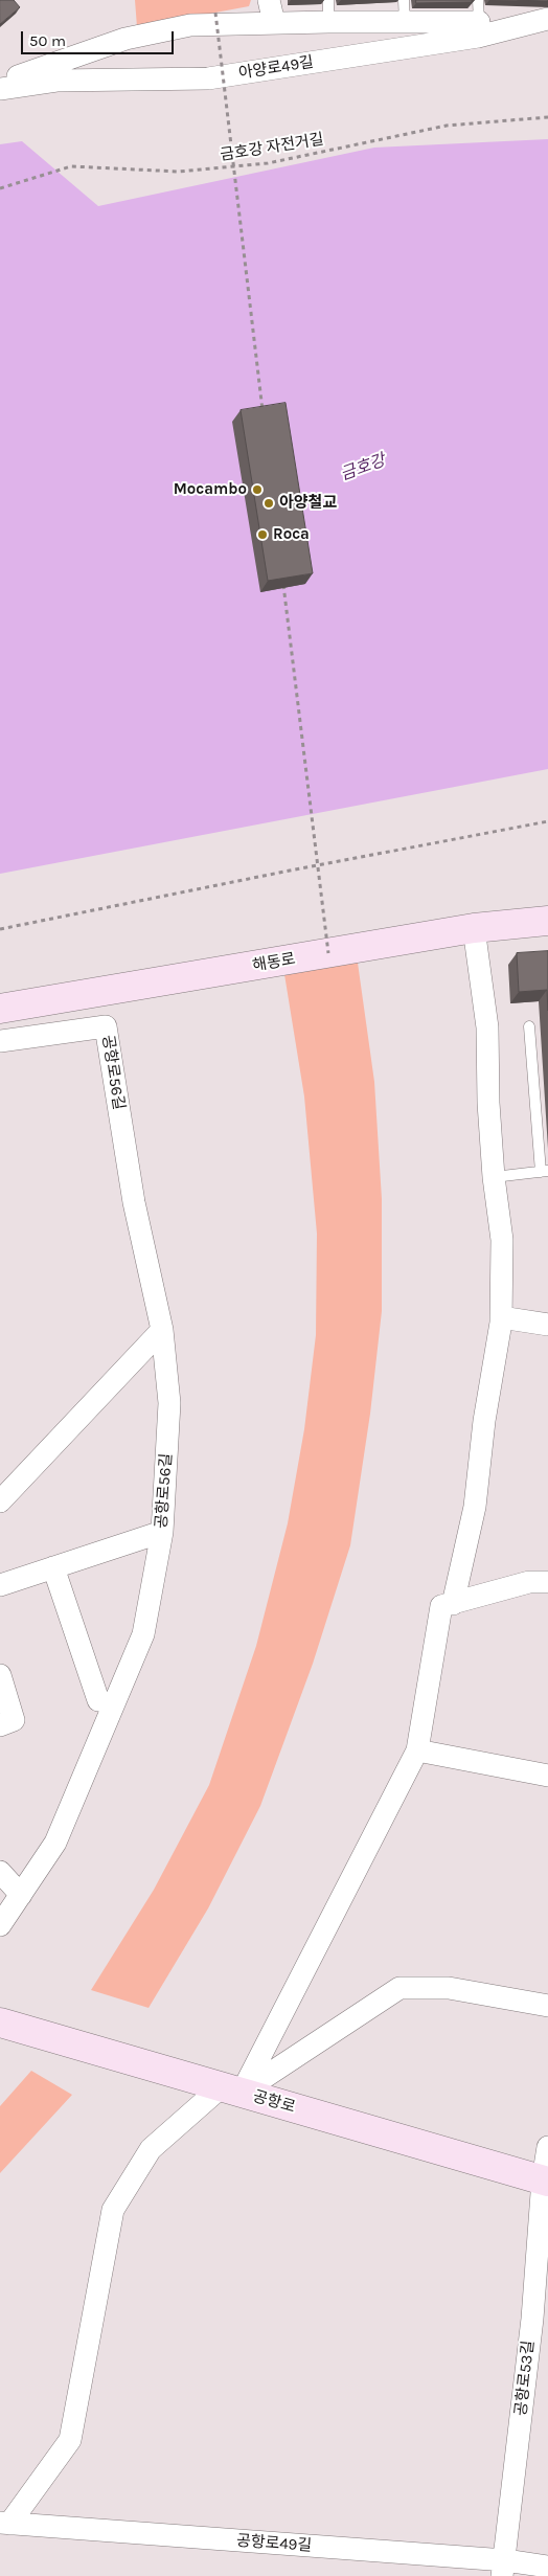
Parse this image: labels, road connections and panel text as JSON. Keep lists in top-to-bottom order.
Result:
{
  "streets": {
    "main road": ["해동로", "공항로"],
    "street": [
      "아양로49길",
      "공항로56길",
      "공항로53길",
      "공항로49길"
    ],
    "path": ["금호강 자전거길"]
  },
  "crossings": [
    ["공항로", "공항로53길"],
    ["공항로53길", "공항로49길"]
  ],
  "water": ["금호강"],
  "places": ["Mocambo", "아양철교", "Roca"],
  "scale_bar": "50 m"
}
